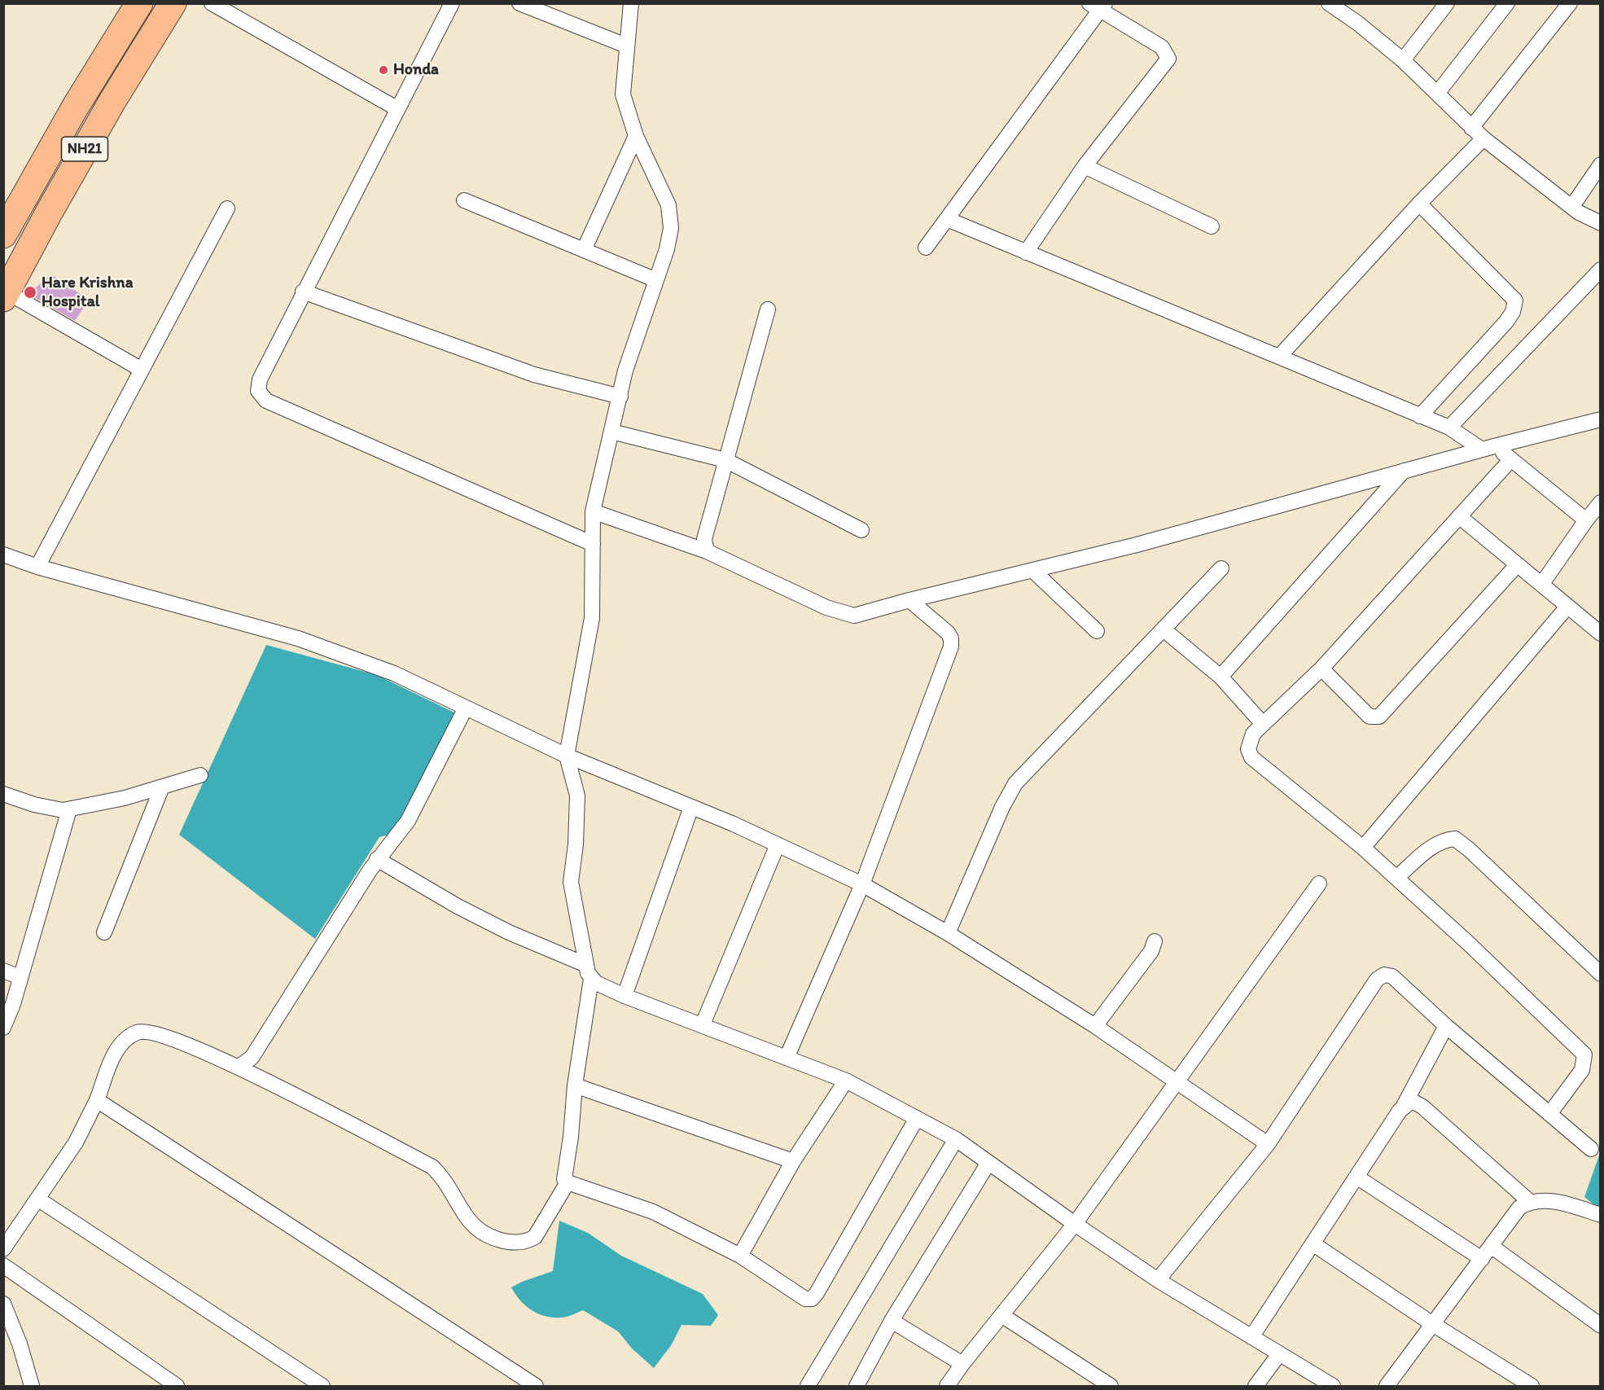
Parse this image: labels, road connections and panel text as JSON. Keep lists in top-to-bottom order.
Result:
{
  "streets": {
    "highway": ["NH21"]
  },
  "places": ["Honda", "Hare Krishna Hospital"]
}
